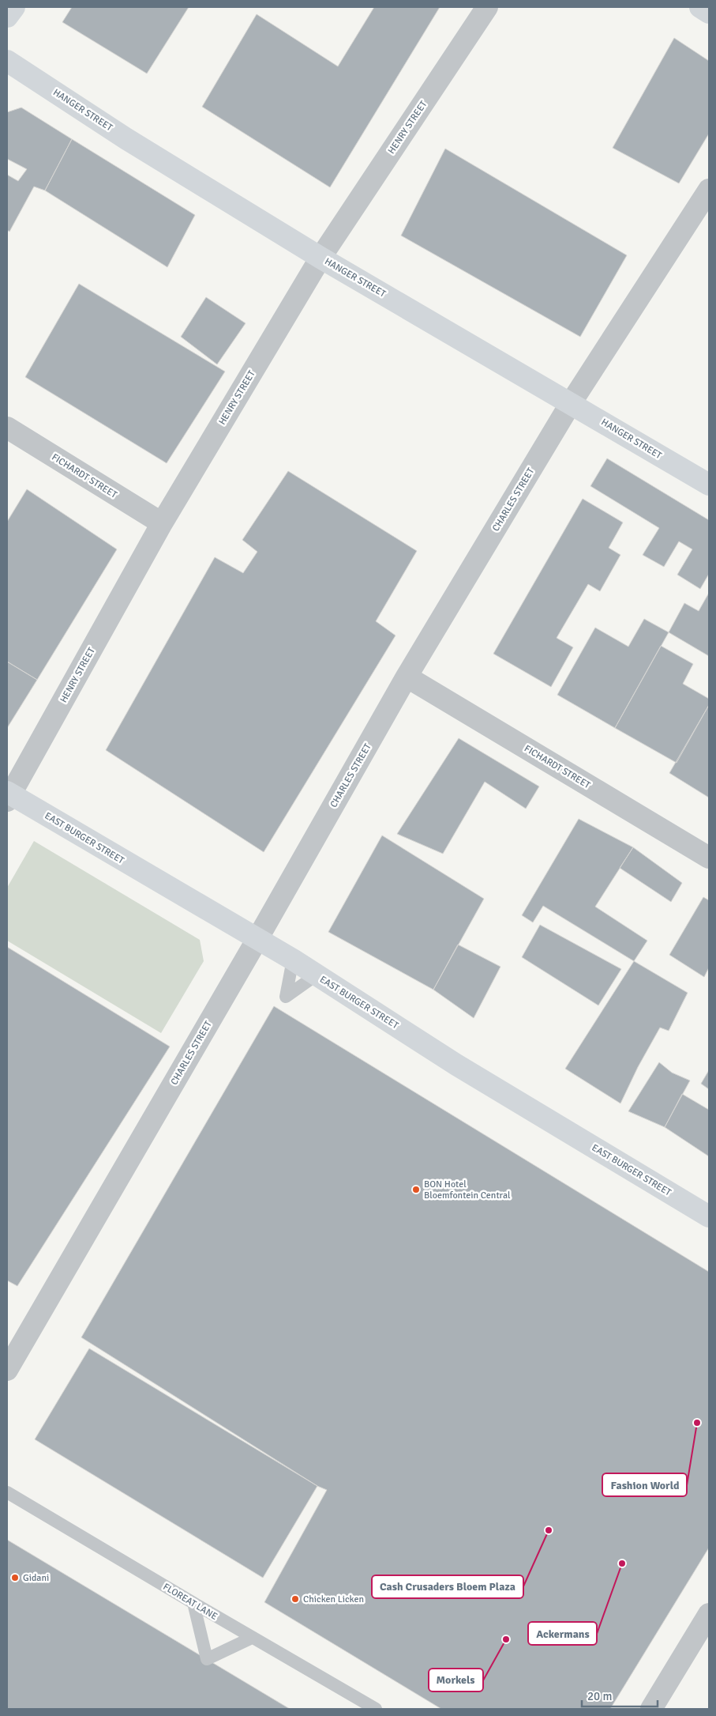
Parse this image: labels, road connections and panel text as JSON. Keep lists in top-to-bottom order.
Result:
{
  "streets": {
    "main road": ["HANGER STREET", "EAST BURGER STREET"],
    "street": ["HENRY STREET", "FICHARDT STREET", "CHARLES STREET"],
    "lane": ["FLOREAT LANE"]
  },
  "crossings": [
    ["HANGER STREET", "HENRY STREET"],
    ["HANGER STREET", "CHARLES STREET"],
    ["HENRY STREET", "FICHARDT STREET"],
    ["HENRY STREET", "EAST BURGER STREET"],
    ["FICHARDT STREET", "CHARLES STREET"],
    ["CHARLES STREET", "EAST BURGER STREET"]
  ],
  "places": [
    "BON Hotel Bloemfontein Central",
    "Fashion World",
    "Cash Crusaders Bloem Plaza",
    "Ackermans",
    "Gidani",
    "Chicken Licken",
    "Morkels"
  ],
  "scale_bar": "20 m"
}
